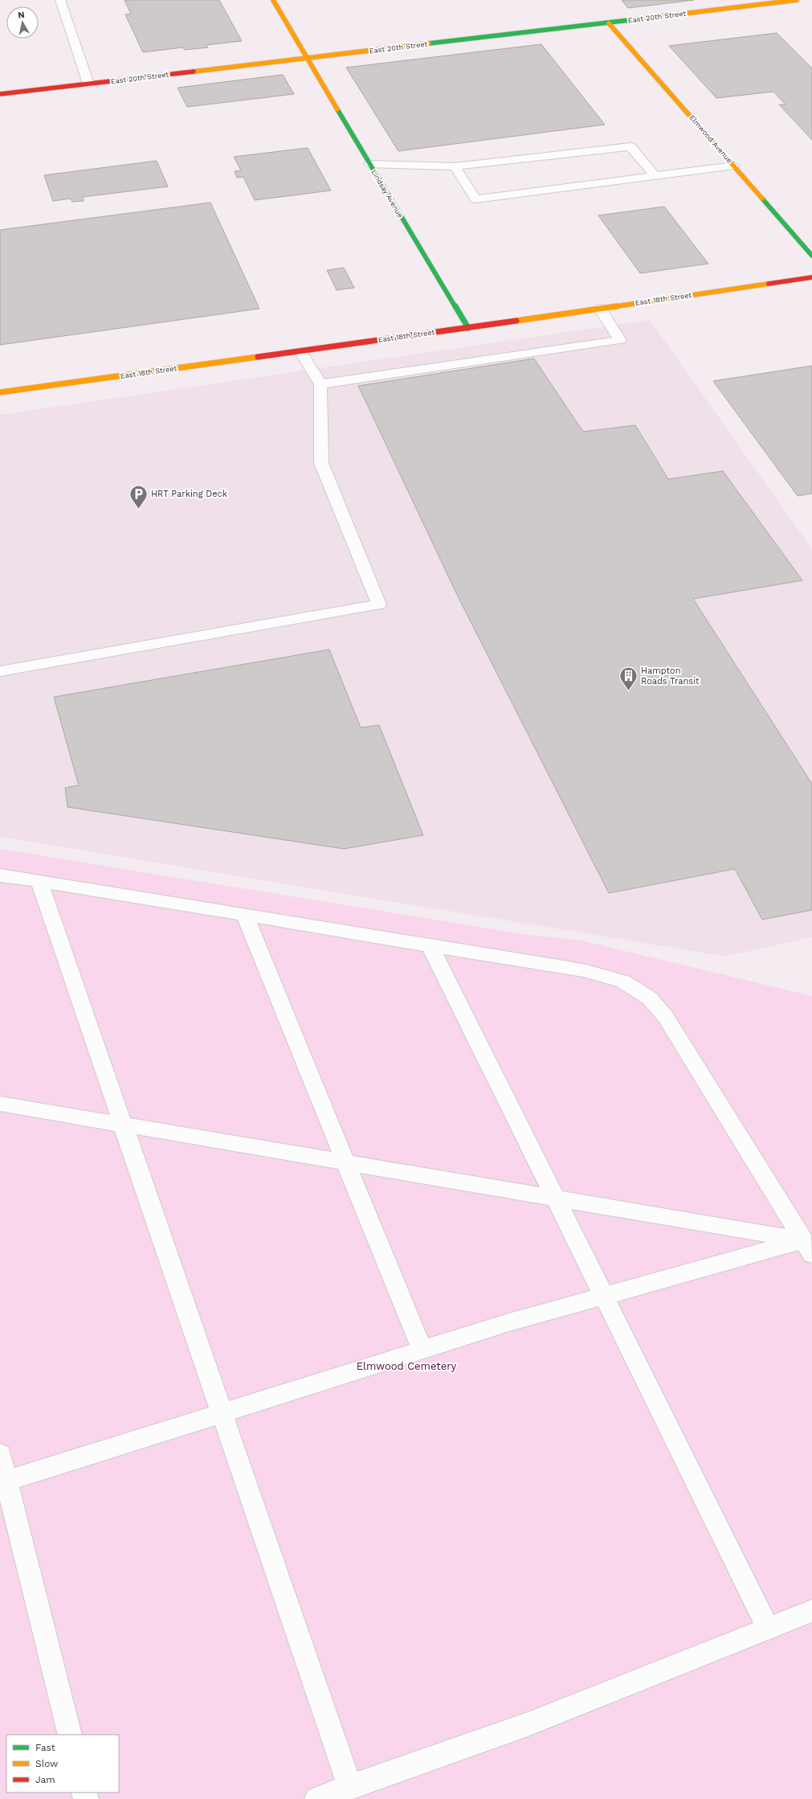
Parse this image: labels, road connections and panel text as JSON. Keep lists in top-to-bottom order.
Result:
{
  "streets": {
    "street": [
      "East 20th Street",
      "Elmwood Avenue",
      "Lindsay Avenue",
      "East 18th Street"
    ]
  },
  "crossings": [
    ["East 20th Street", "Elmwood Avenue"],
    ["East 20th Street", "Lindsay Avenue"],
    ["Lindsay Avenue", "East 18th Street"]
  ],
  "parks": ["Elmwood Cemetery"],
  "places": {
    "parking": ["HRT Parking Deck"],
    "building": ["Hampton Roads Transit"]
  },
  "legend": ["Fast", "Slow", "Jam"],
  "north": "top"
}
